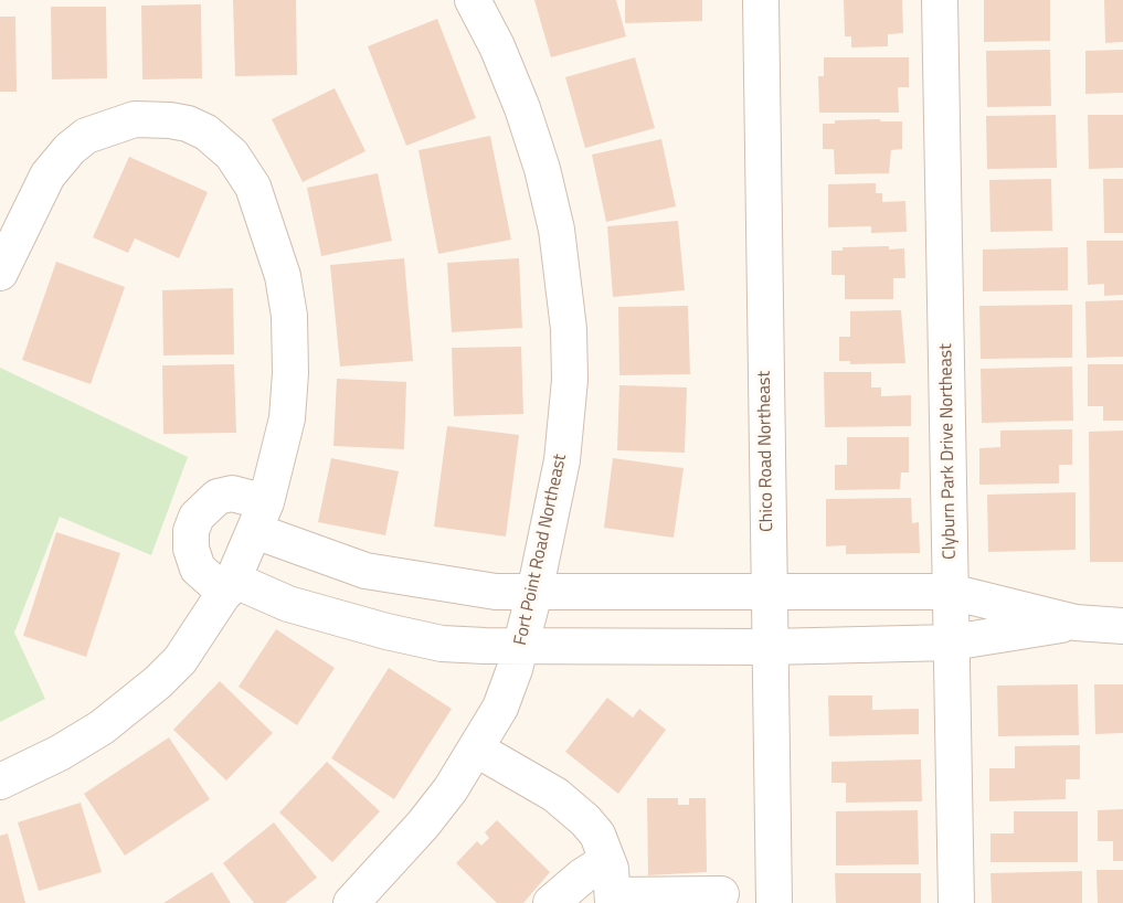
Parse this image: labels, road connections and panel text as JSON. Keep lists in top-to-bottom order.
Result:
{
  "streets": {
    "street": ["Chico Road Northeast", "Clyburn Park Drive Northeast", "Fort Point Road Northeast"]
  }
}
